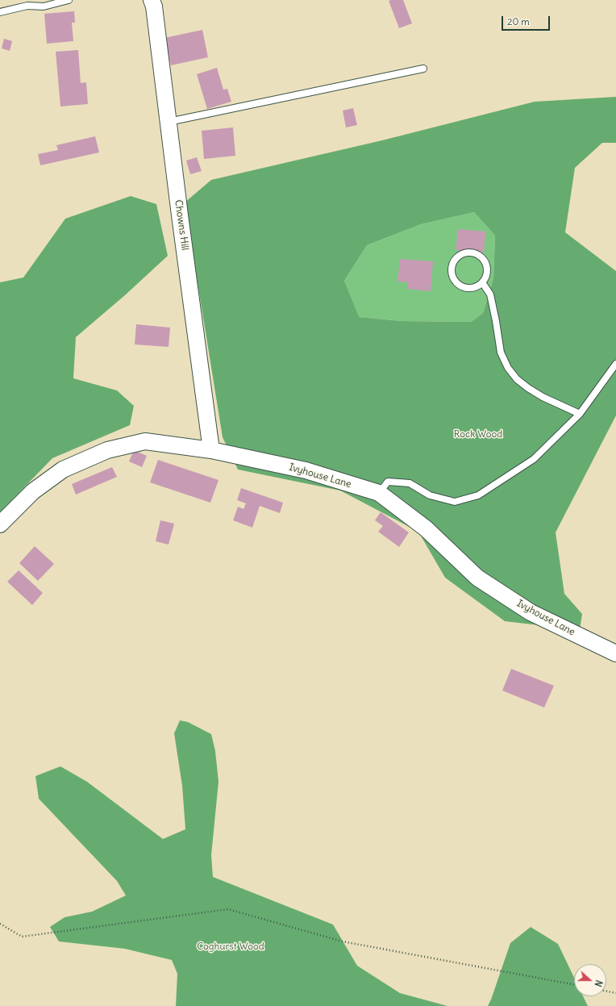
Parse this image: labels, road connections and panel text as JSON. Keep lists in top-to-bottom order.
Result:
{
  "streets": {
    "street": ["Chowns Hill", "Ivyhouse Lane"]
  },
  "crossings": [
    ["Chowns Hill", "Ivyhouse Lane"]
  ],
  "parks": ["Rock Wood", "Coghurst Wood"],
  "scale_bar": "20 m",
  "north": "right"
}
